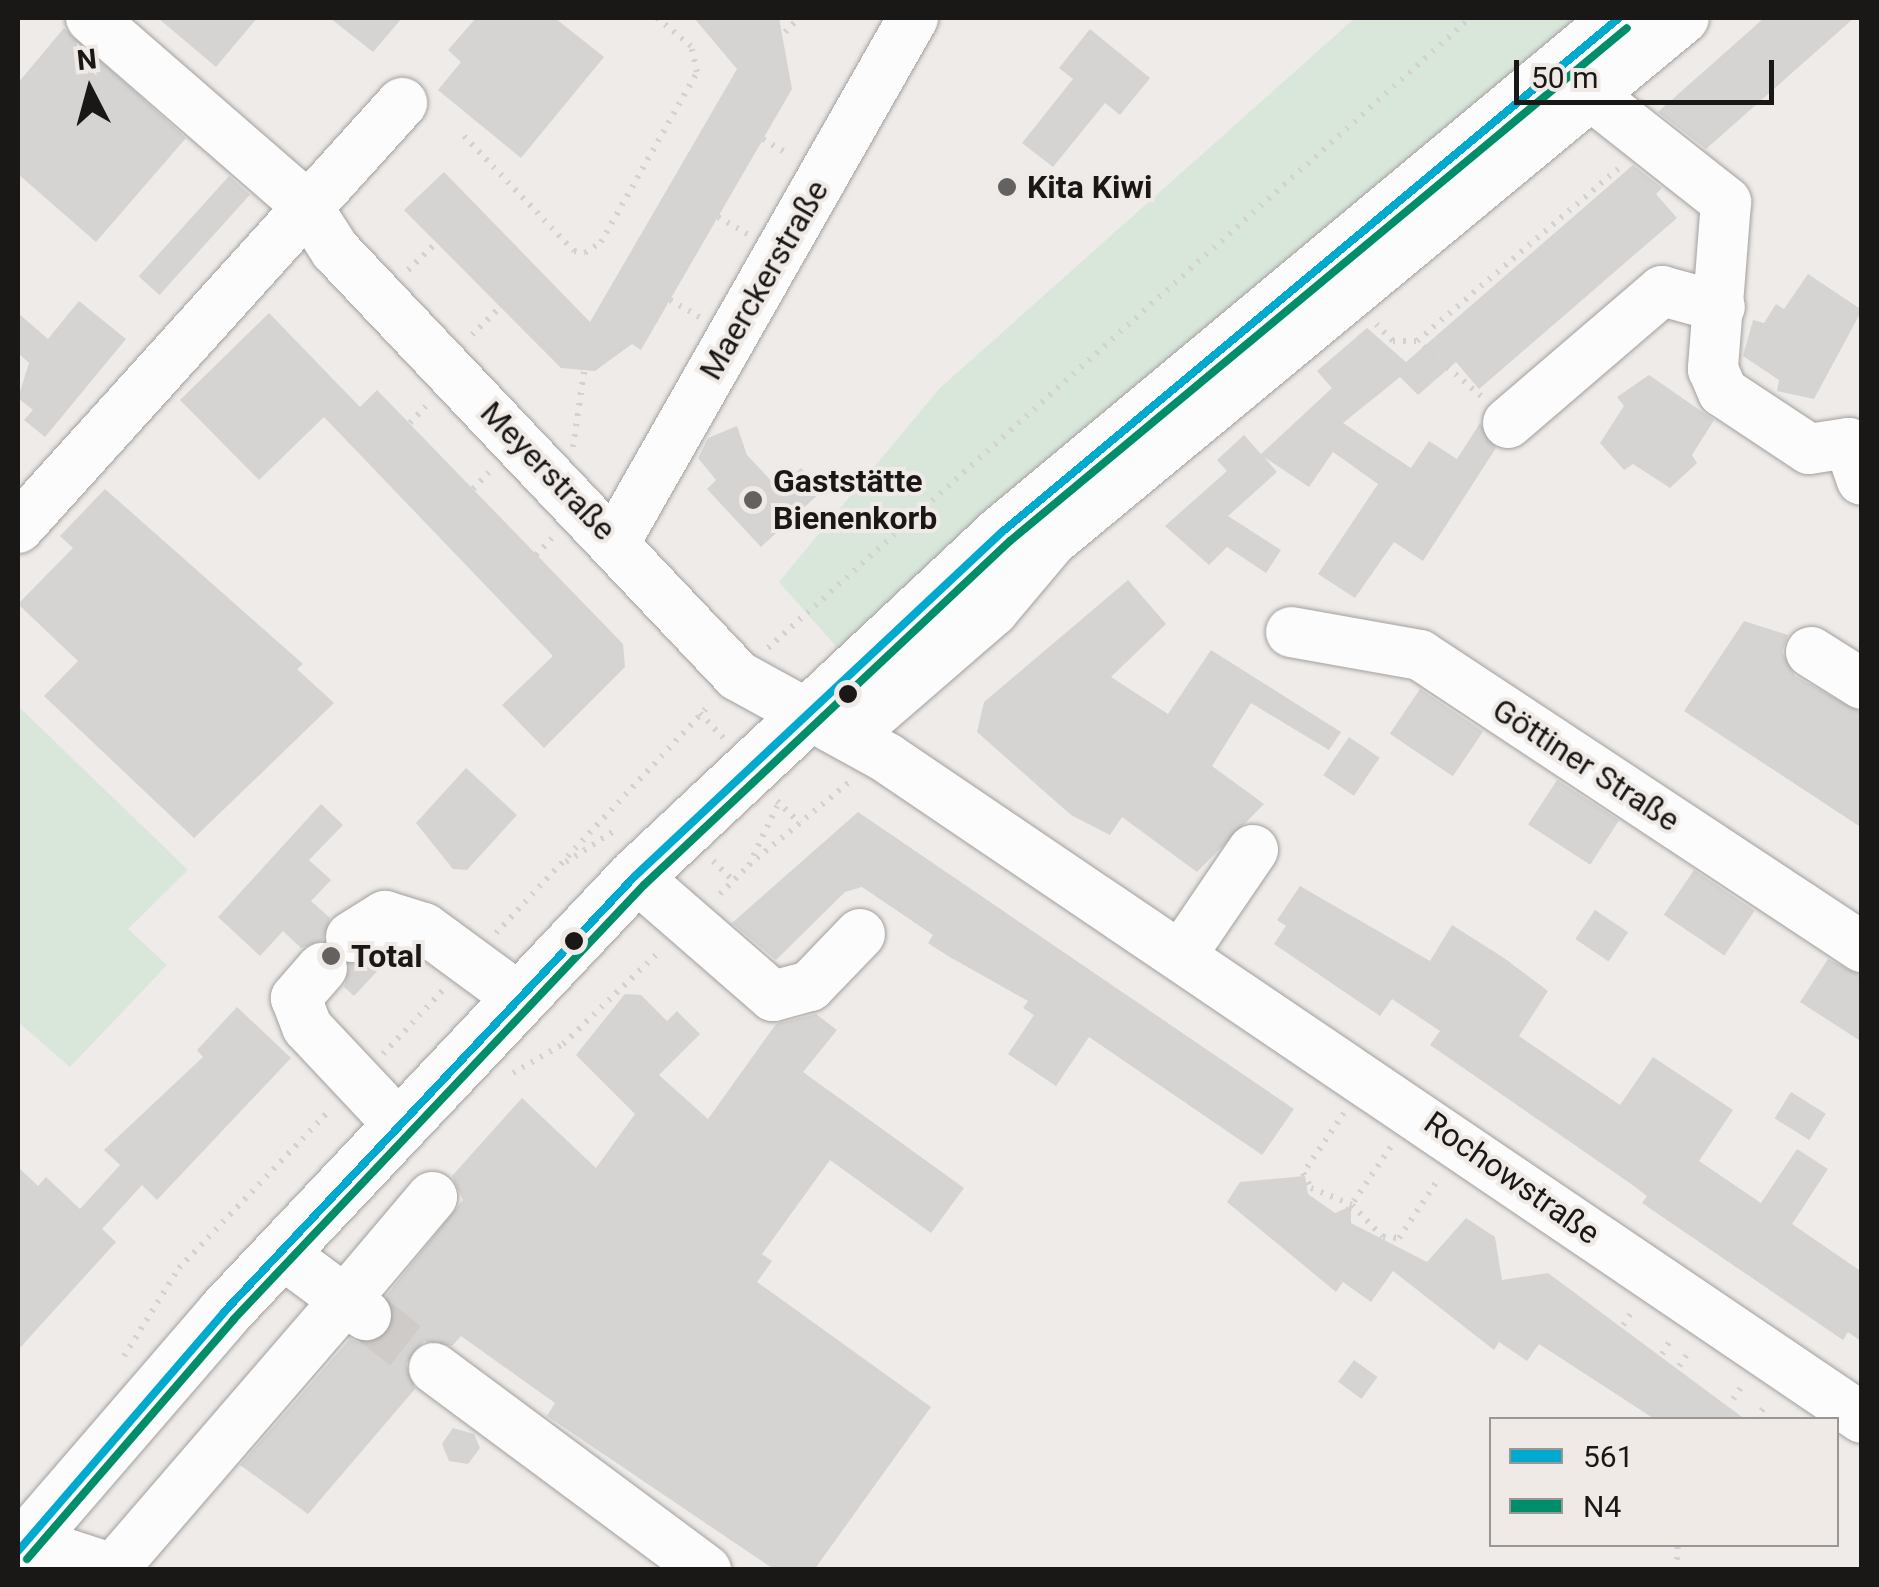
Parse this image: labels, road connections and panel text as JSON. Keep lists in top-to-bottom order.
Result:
{
  "streets": {
    "street": [
      "Maerckerstraße",
      "Meyerstraße",
      "Göttiner Straße",
      "Rochowstraße"
    ]
  },
  "crossings": [
    ["Maerckerstraße", "Meyerstraße"],
    ["Meyerstraße", "Rochowstraße"]
  ],
  "places": ["Kita Kiwi", "Gaststätte Bienenkorb", "Total"],
  "lines": ["transit line 561", "transit line N4"],
  "legend": ["561", "N4"],
  "scale_bar": "50 m",
  "north": "top"
}
